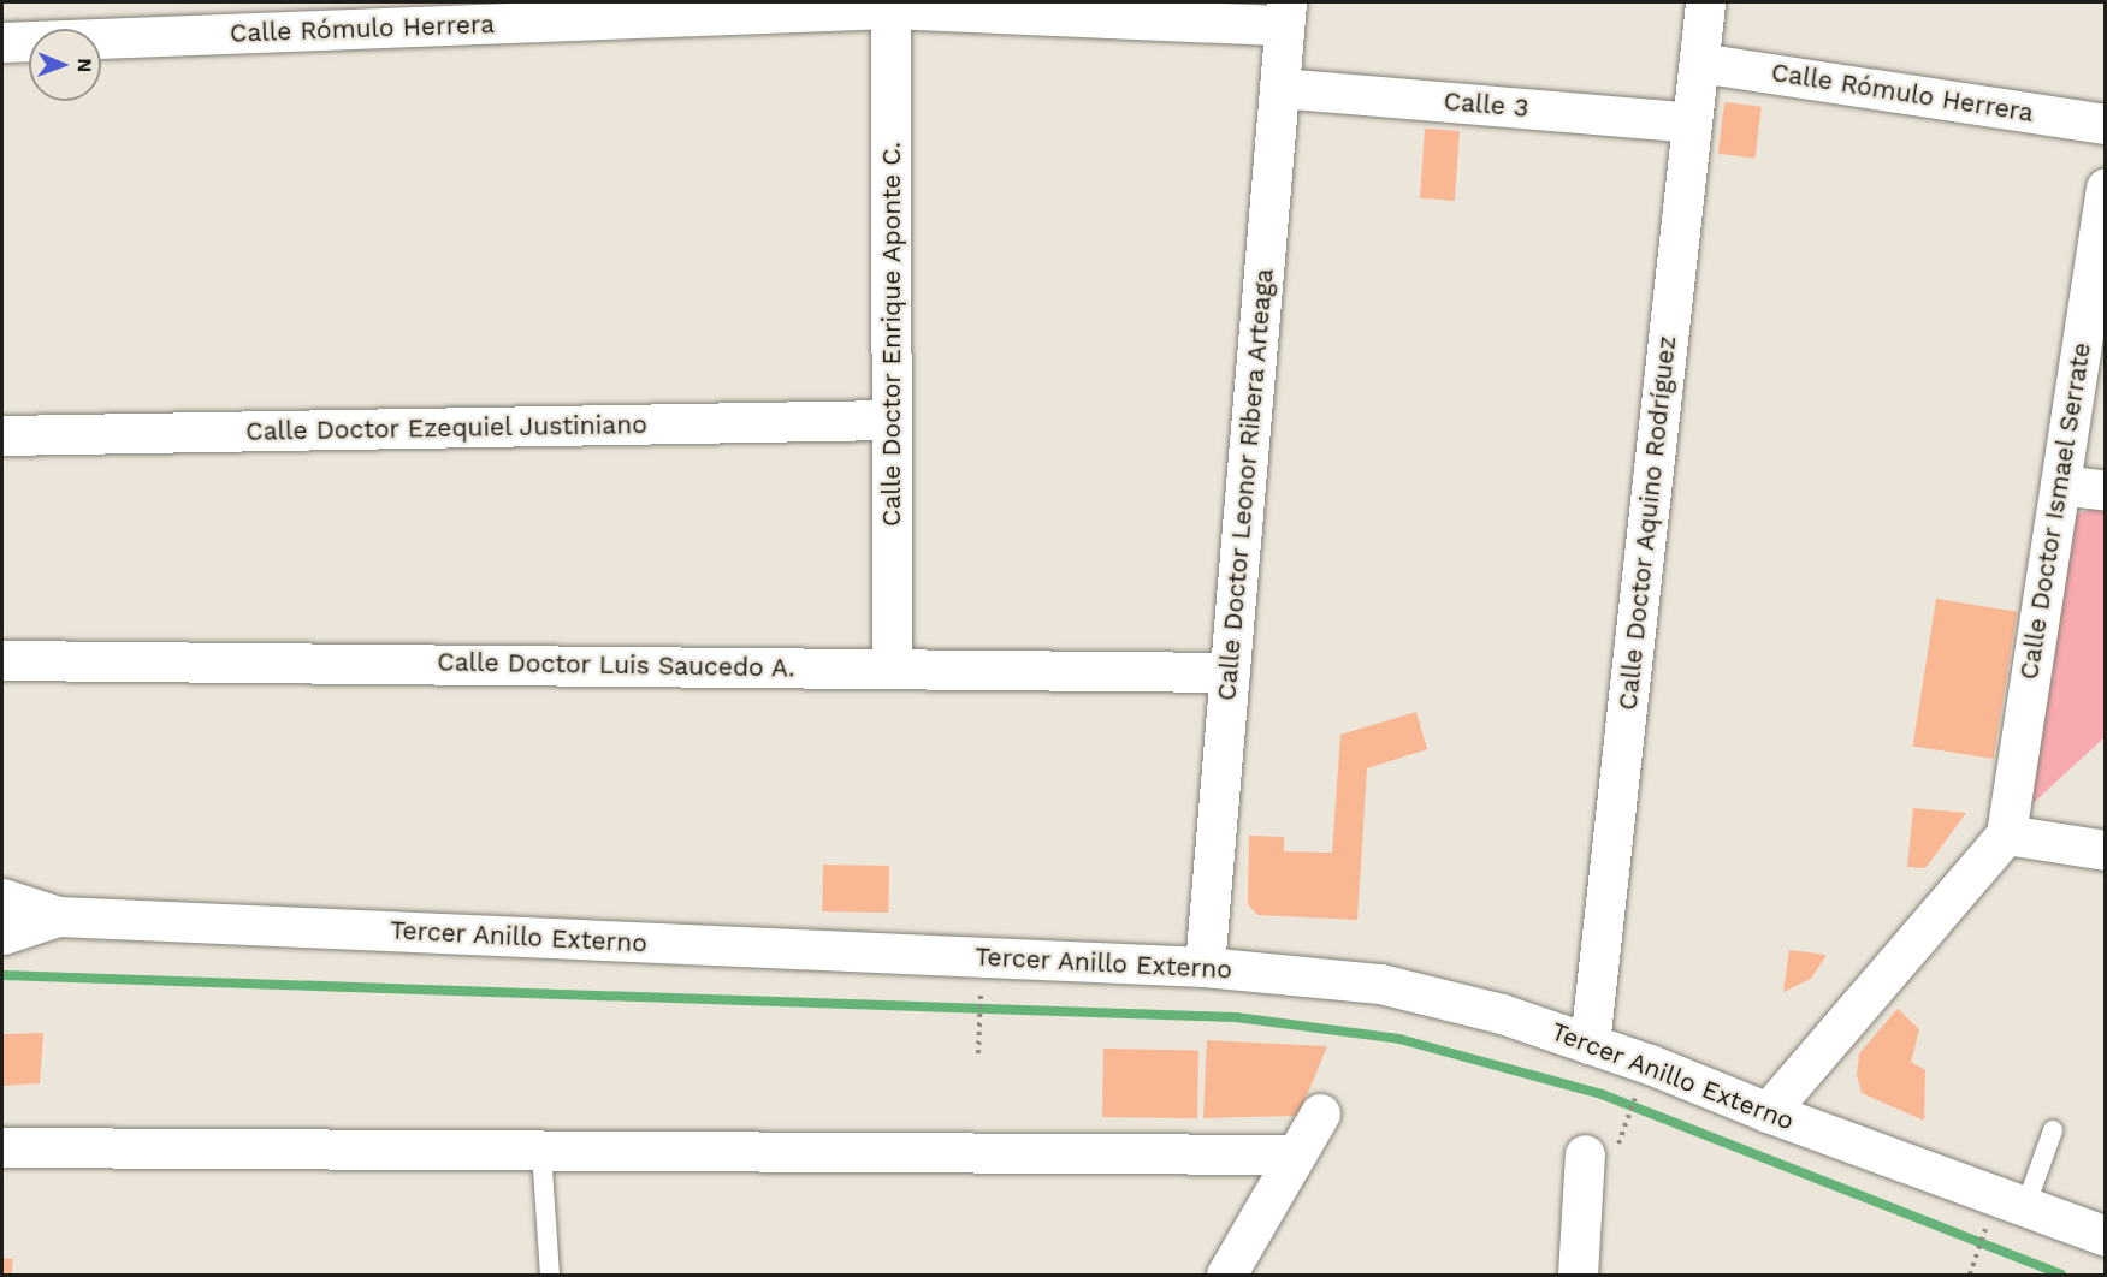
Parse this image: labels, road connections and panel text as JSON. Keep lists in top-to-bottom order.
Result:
{
  "streets": {
    "street": [
      "Calle Rómulo Herrera",
      "Calle 3",
      "Calle Doctor Enrique Aponte C.",
      "Calle Doctor Ezequiel Justiniano",
      "Calle Doctor Leonor Ribera Arteaga",
      "Calle Doctor Ismael Serrate",
      "Calle Doctor Aquino Rodríguez",
      "Calle Doctor Luis Saucedo A.",
      "Tercer Anillo Externo"
    ]
  },
  "crossings": [
    ["Calle Rómulo Herrera", "Calle Doctor Enrique Aponte C."],
    ["Calle Rómulo Herrera", "Calle Doctor Leonor Ribera Arteaga"],
    ["Calle Rómulo Herrera", "Calle Doctor Aquino Rodríguez"],
    ["Calle 3", "Calle Doctor Leonor Ribera Arteaga"],
    ["Calle 3", "Calle Doctor Aquino Rodríguez"],
    ["Calle Doctor Enrique Aponte C.", "Calle Doctor Ezequiel Justiniano"],
    ["Calle Doctor Enrique Aponte C.", "Calle Doctor Luis Saucedo A."],
    ["Calle Doctor Leonor Ribera Arteaga", "Calle Doctor Luis Saucedo A."],
    ["Calle Doctor Leonor Ribera Arteaga", "Tercer Anillo Externo"],
    ["Calle Doctor Aquino Rodríguez", "Tercer Anillo Externo"]
  ],
  "north": "right"
}
